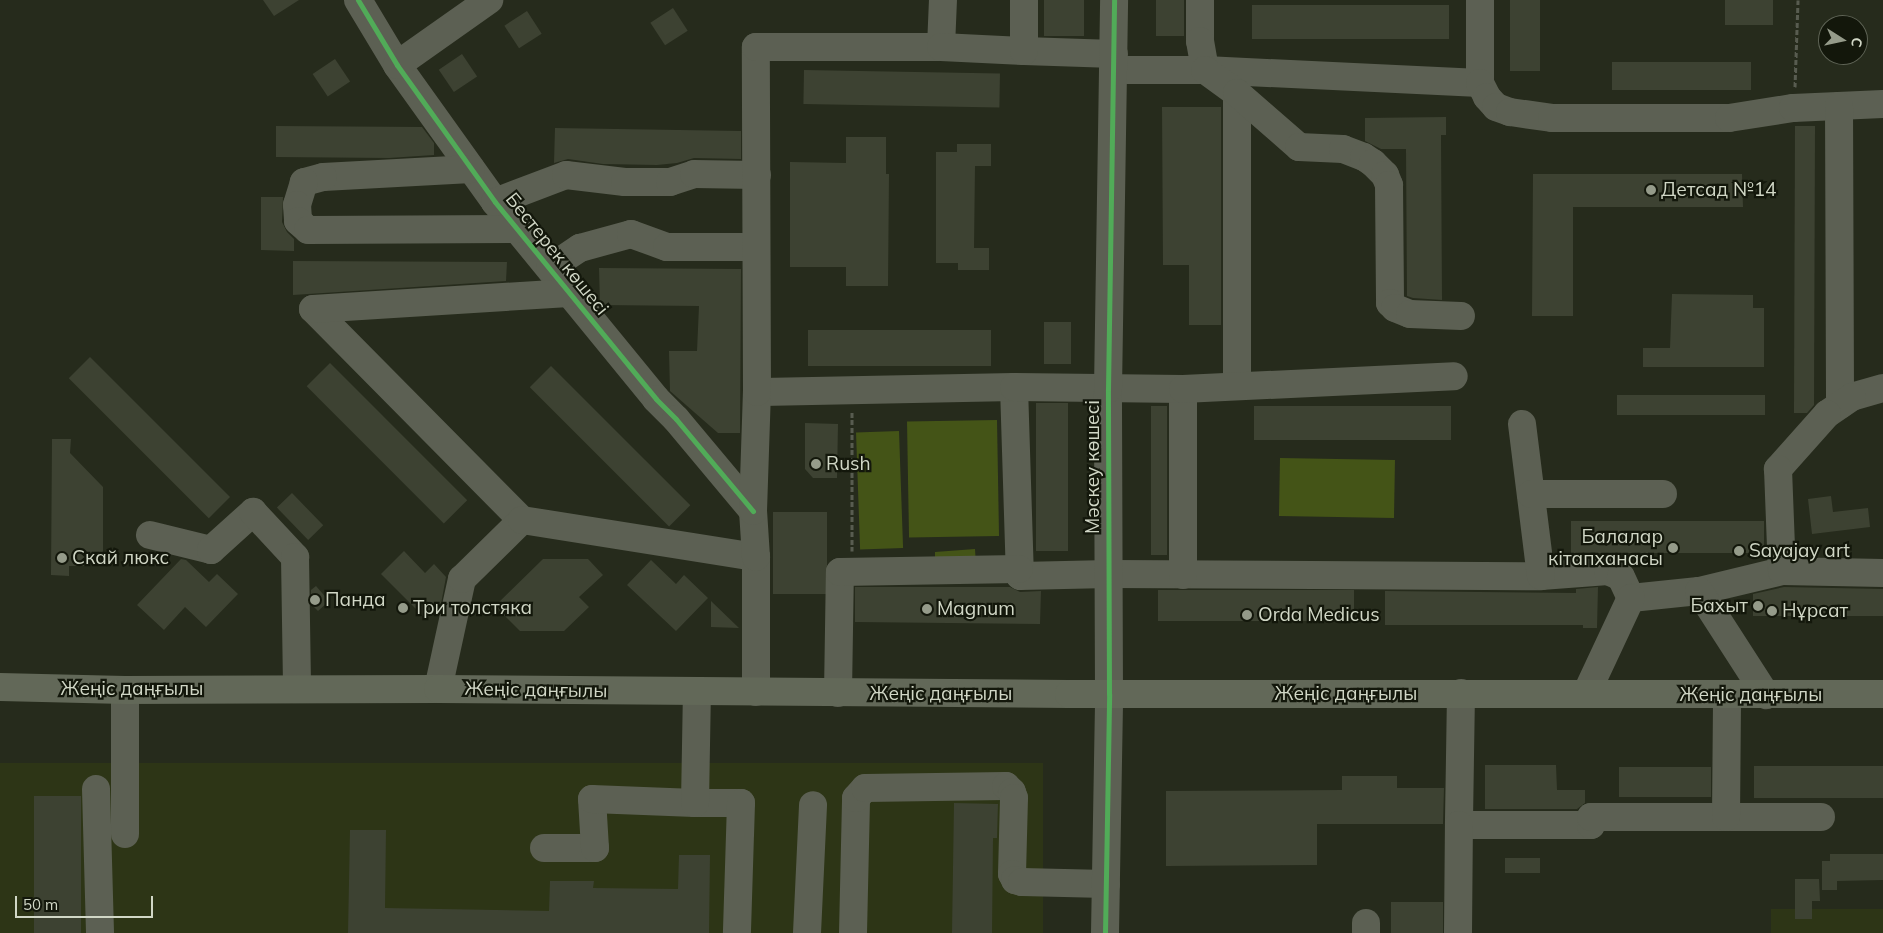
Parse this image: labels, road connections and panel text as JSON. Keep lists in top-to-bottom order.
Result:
{
  "streets": {
    "main road": ["Жеңіс даңғылы"],
    "street": ["Бестерек көшесі", "Мәскеу көшесі"]
  },
  "crossings": [
    ["Мәскеу көшесі", "Жеңіс даңғылы"]
  ],
  "places": [
    "Детсад №14",
    "Rush",
    "Балалар кітапханасы",
    "Sayajay аrt",
    "Скай люкс",
    "Панда",
    "Бахыт",
    "Три толстяка",
    "Magnum",
    "Нұрсат",
    "Orda Medicus"
  ],
  "scale_bar": "50 m",
  "north": "right"
}
